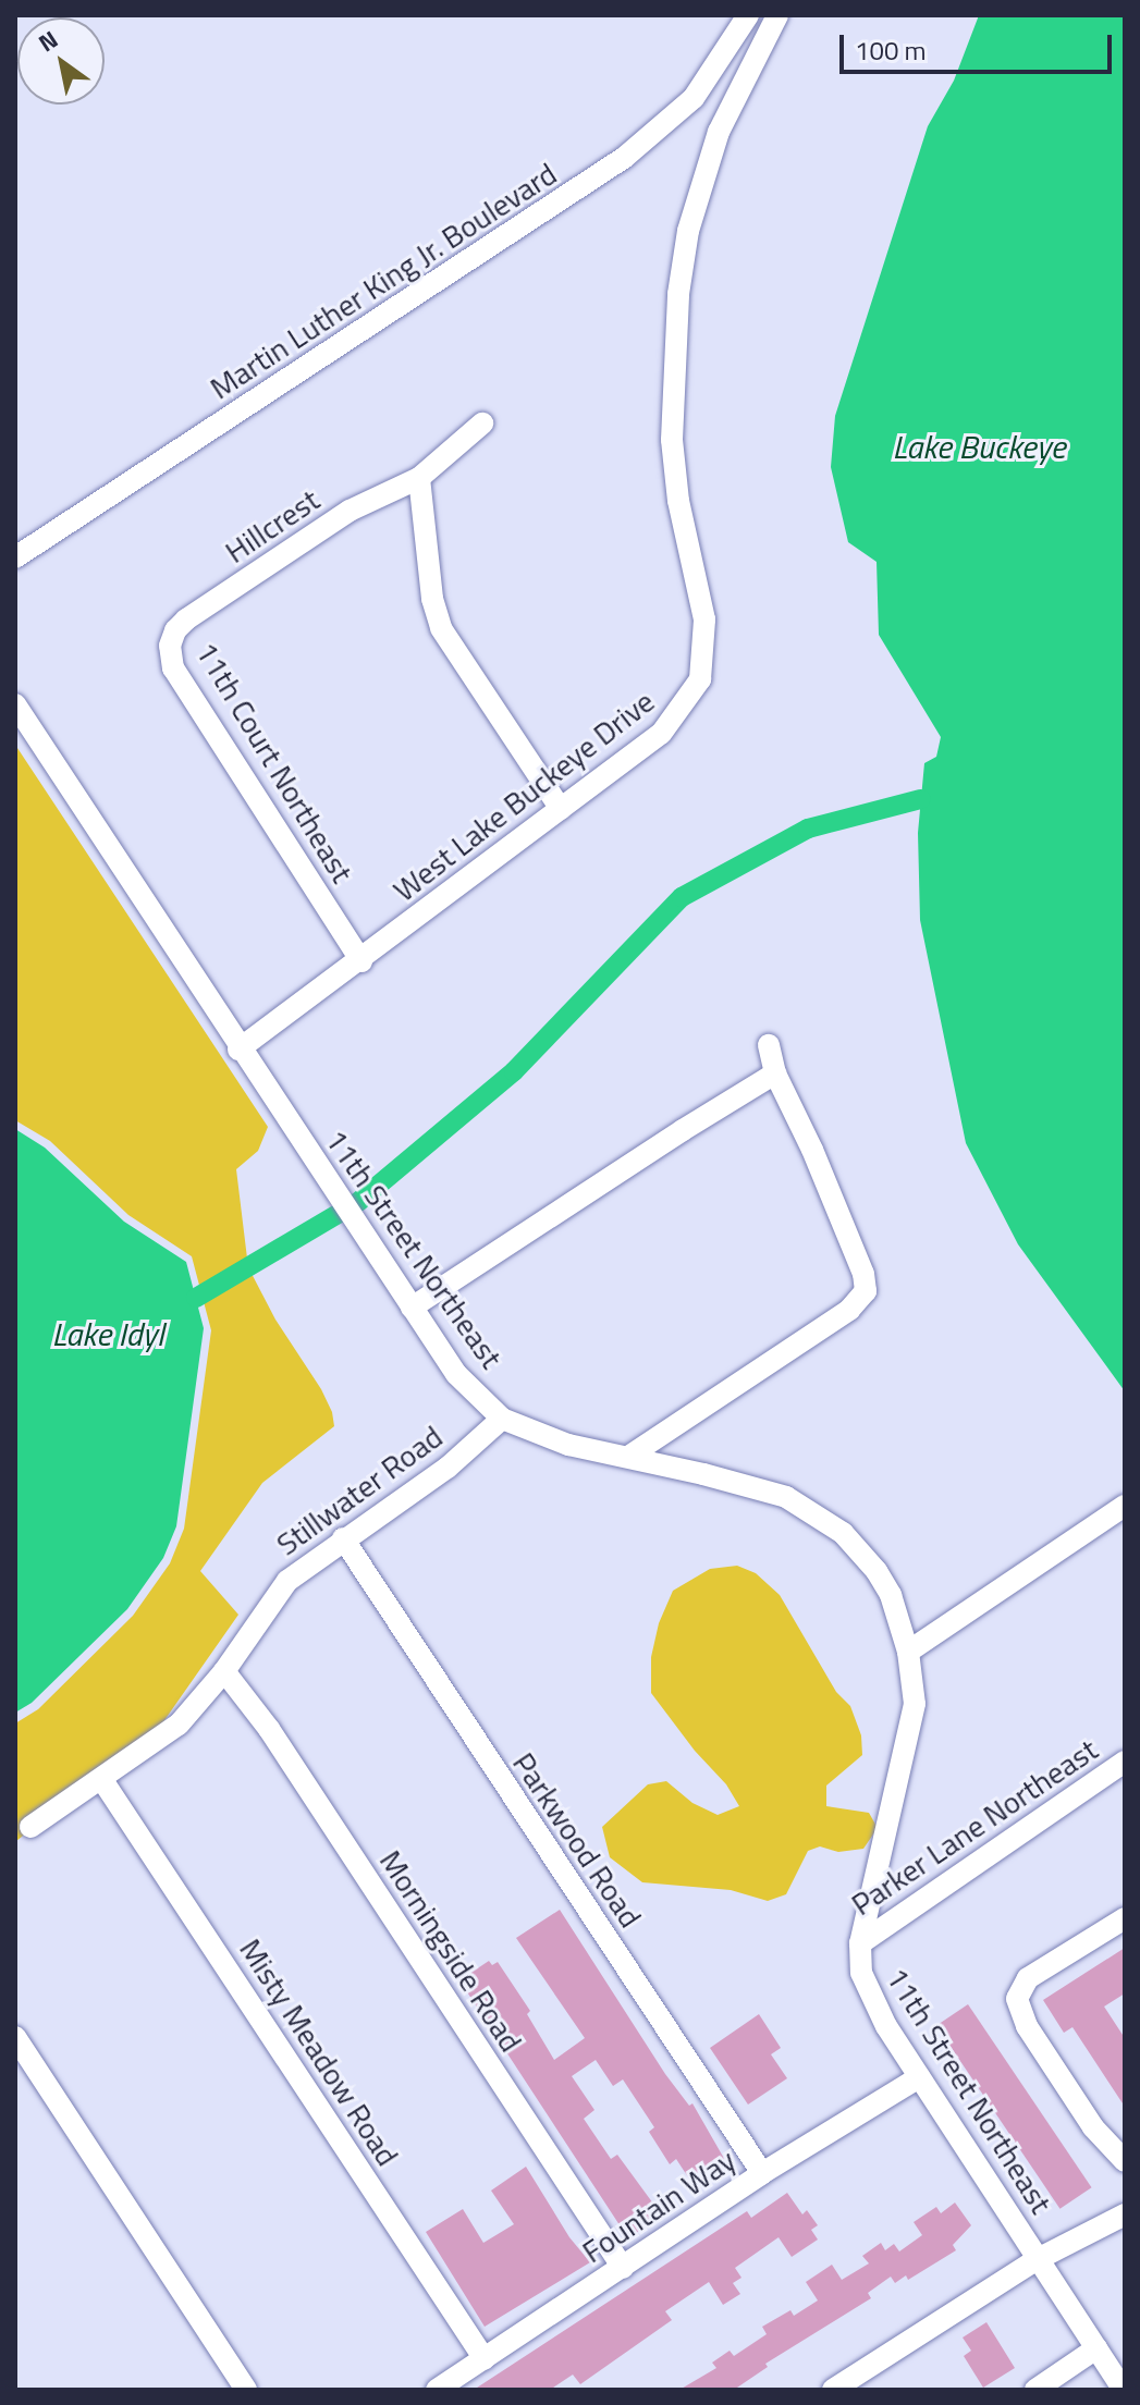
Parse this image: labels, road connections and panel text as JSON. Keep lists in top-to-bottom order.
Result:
{
  "streets": {
    "street": [
      "Martin Luther King Jr. Boulevard",
      "Hillcrest",
      "11th Court Northeast",
      "West Lake Buckeye Drive",
      "11th Street Northeast",
      "Stillwater Road",
      "Parker Lane Northeast",
      "Parkwood Road",
      "Morningside Road",
      "Misty Meadow Road",
      "Fountain Way"
    ]
  },
  "crossings": [
    ["Hillcrest", "11th Court Northeast"],
    ["11th Court Northeast", "West Lake Buckeye Drive"],
    ["West Lake Buckeye Drive", "11th Street Northeast"],
    ["11th Street Northeast", "Stillwater Road"],
    ["11th Street Northeast", "Parker Lane Northeast"],
    ["11th Street Northeast", "Fountain Way"],
    ["Stillwater Road", "Parkwood Road"],
    ["Stillwater Road", "Morningside Road"],
    ["Stillwater Road", "Misty Meadow Road"],
    ["Parkwood Road", "Fountain Way"],
    ["Morningside Road", "Fountain Way"],
    ["Misty Meadow Road", "Fountain Way"]
  ],
  "water": ["Lake Buckeye", "Lake Idyl"],
  "scale_bar": "100 m",
  "north": "top left"
}
